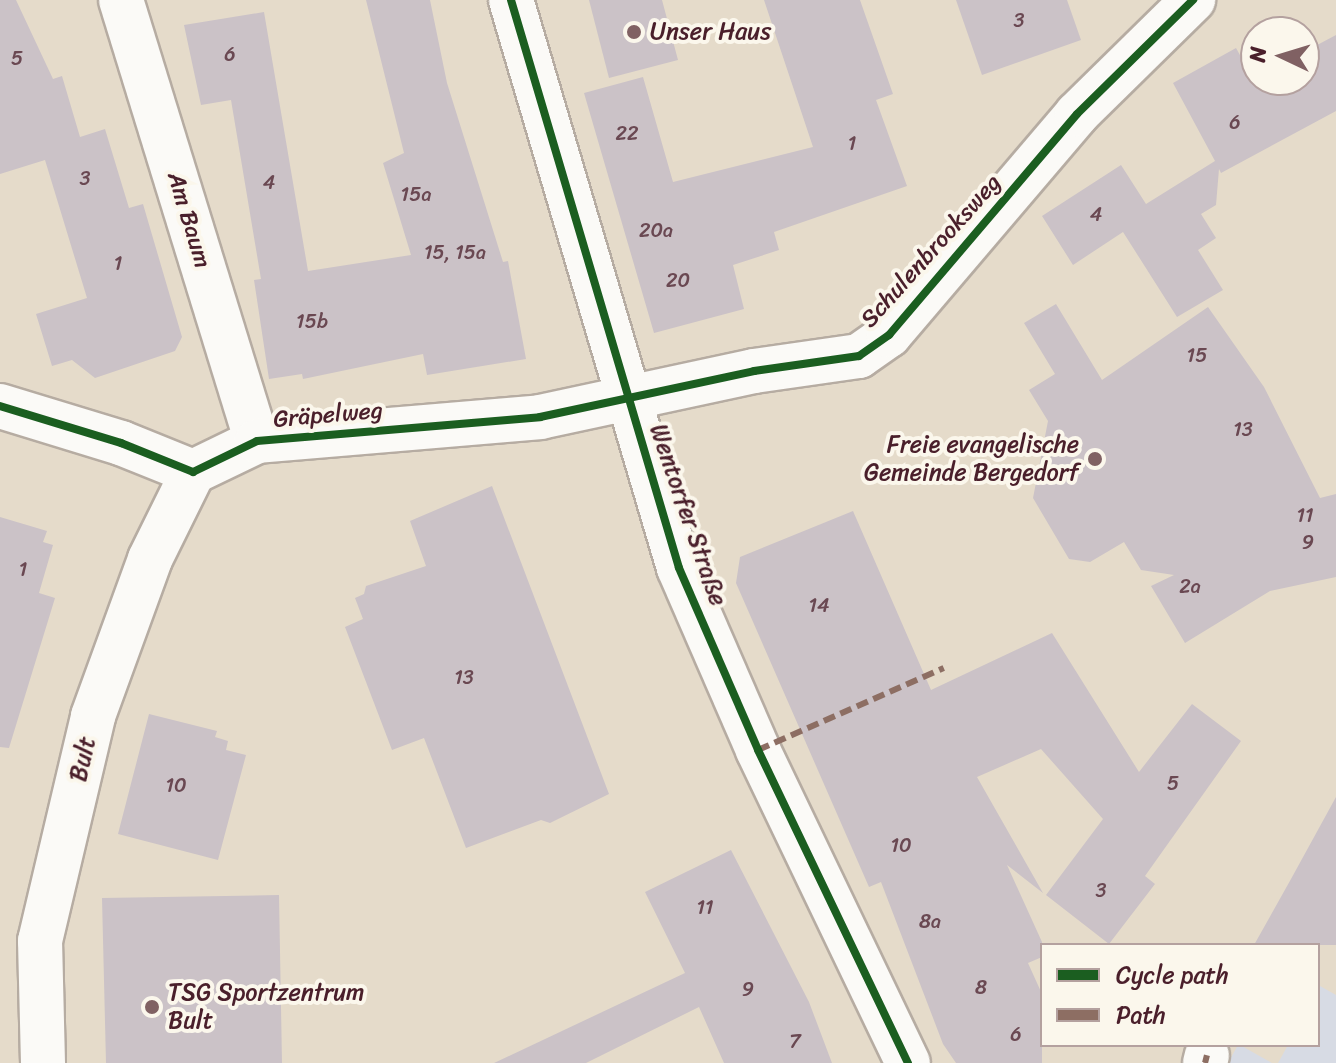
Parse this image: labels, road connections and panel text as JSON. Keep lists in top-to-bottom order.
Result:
{
  "streets": {
    "street": [
      "Am Baum",
      "Schulenbrooksweg",
      "Gräpelweg",
      "Wentorfer Straße",
      "Bult"
    ]
  },
  "crossings": [
    ["Am Baum", "Gräpelweg"],
    ["Schulenbrooksweg", "Gräpelweg"],
    ["Schulenbrooksweg", "Wentorfer Straße"],
    ["Gräpelweg", "Wentorfer Straße"],
    ["Gräpelweg", "Bult"]
  ],
  "places": ["Unser Haus", "Freie evangelische Gemeinde Bergedorf", "TSG Sportzentrum Bult"],
  "house_numbers": [
    "3",
    "6",
    "5",
    "6",
    "22",
    "1",
    "3",
    "4",
    "15a",
    "4",
    "20a",
    "15, 15a",
    "1",
    "20",
    "15b",
    "15",
    "13",
    "11",
    "9",
    "1",
    "2a",
    "14",
    "13",
    "5",
    "10",
    "10",
    "3",
    "11",
    "8a",
    "8",
    "9",
    "6",
    "7"
  ],
  "legend": ["Cycle path", "Path"],
  "north": "left"
}
